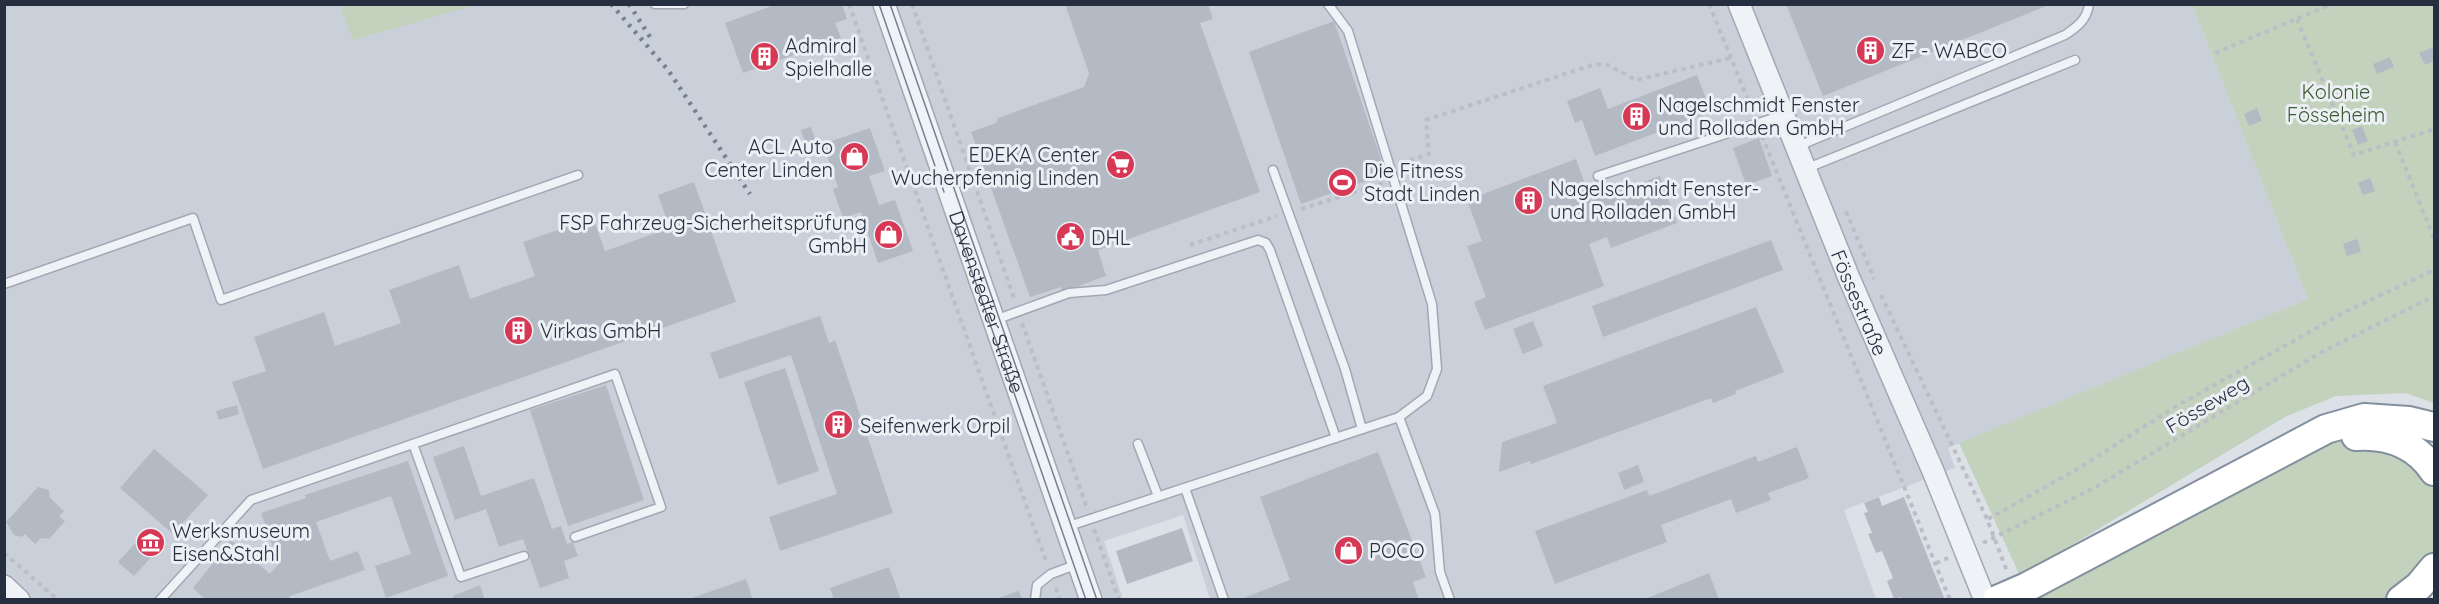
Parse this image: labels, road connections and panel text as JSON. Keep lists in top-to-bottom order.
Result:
{
  "streets": {
    "street": ["Davenstedter Straße", "Fössestraße"],
    "path": ["Fösseweg"]
  },
  "parks": ["Kolonie Fösseheim"],
  "places": {
    "building": [
      "ZF - WABCO",
      "Admiral Spielhalle",
      "Nagelschmidt Fenster und Rolladen GmbH",
      "Nagelschmidt Fenster- und Rolladen GmbH",
      "Virkas GmbH",
      "Seifenwerk Orpil"
    ],
    "shop": ["ACL Auto Center Linden", "FSP Fahrzeug-Sicherheitsprüfung GmbH", "POCO"],
    "supermarket": ["EDEKA Center Wucherpfennig Linden"],
    "sports": ["Die Fitness Stadt Linden"],
    "public building": ["DHL"],
    "museum": ["Werksmuseum Eisen&Stahl"]
  }
}
